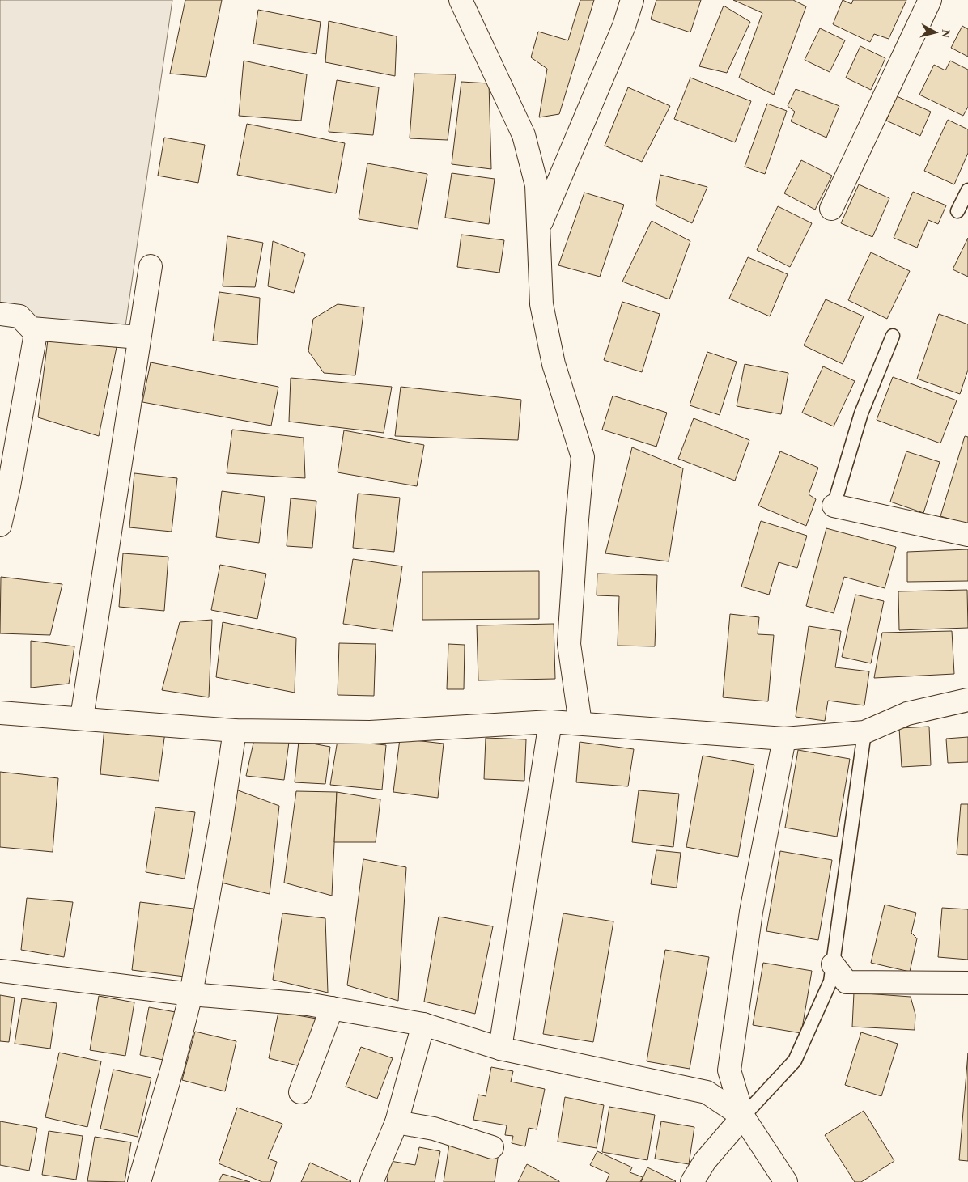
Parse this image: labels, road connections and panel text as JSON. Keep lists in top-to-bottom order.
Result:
{
  "north": "right"
}
